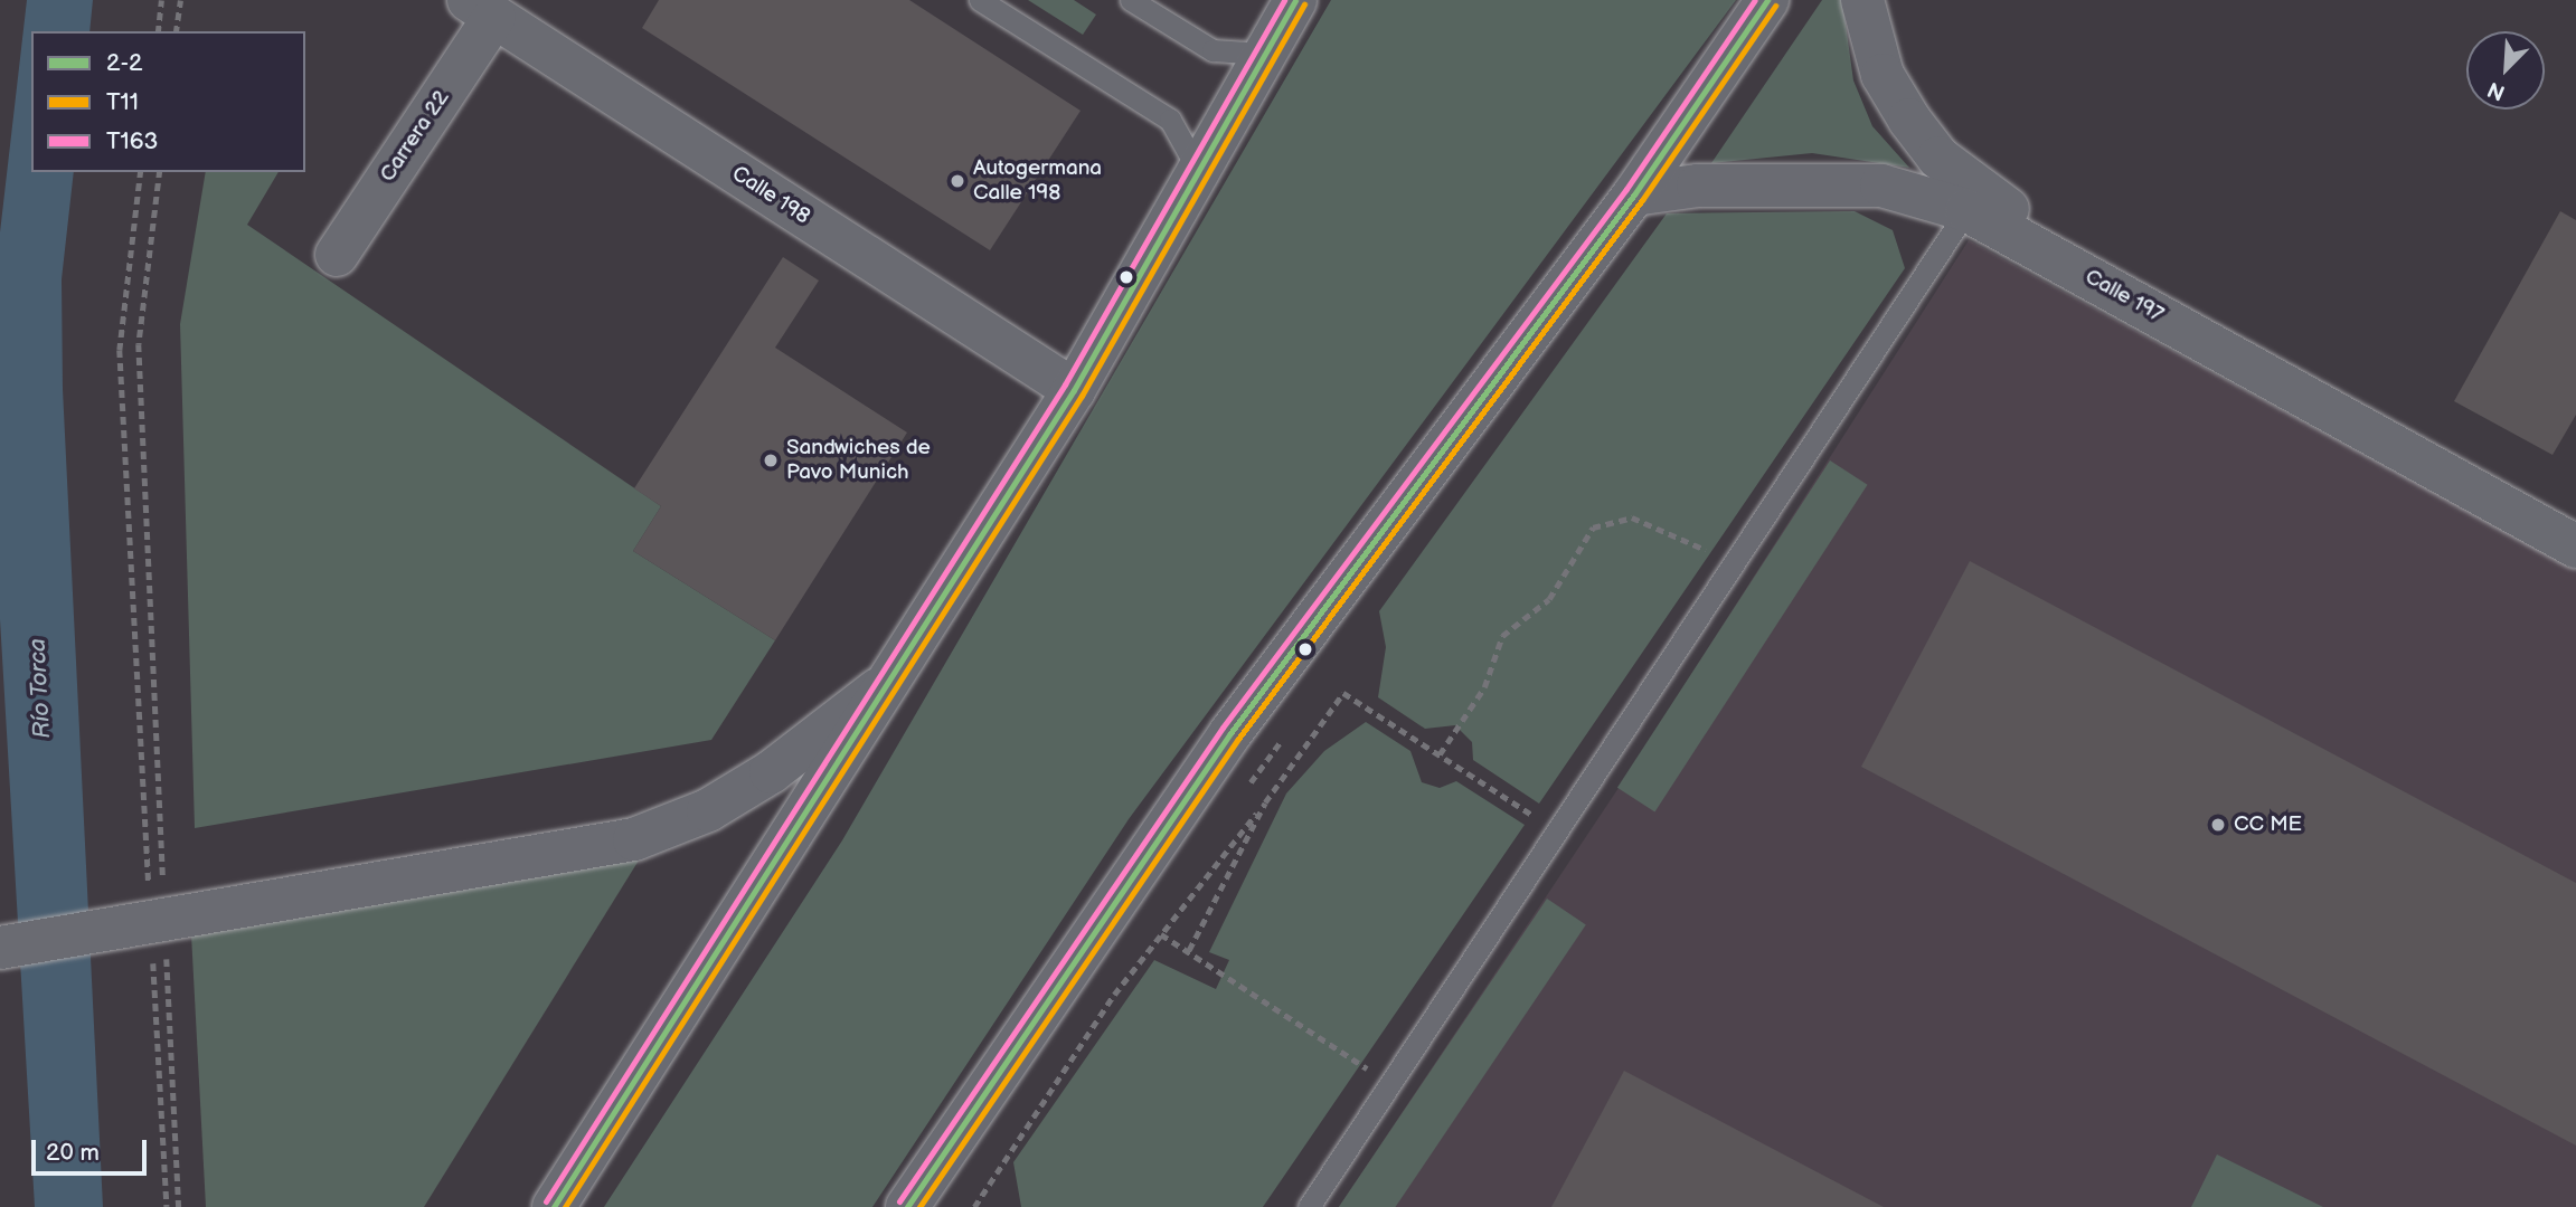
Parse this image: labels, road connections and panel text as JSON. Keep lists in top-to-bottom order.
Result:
{
  "streets": {
    "main road": ["Carrera 22", "Calle 198", "Calle 197"]
  },
  "crossings": [
    ["Carrera 22", "Calle 198"]
  ],
  "water": ["Río Torca"],
  "places": ["Autogermana Calle 198", "Sandwiches de Pavo Munich", "CC ME"],
  "lines": ["transit line 2-2", "transit line T163", "transit line T11"],
  "legend": ["2-2", "T11", "T163"],
  "scale_bar": "20 m",
  "north": "bottom left"
}
